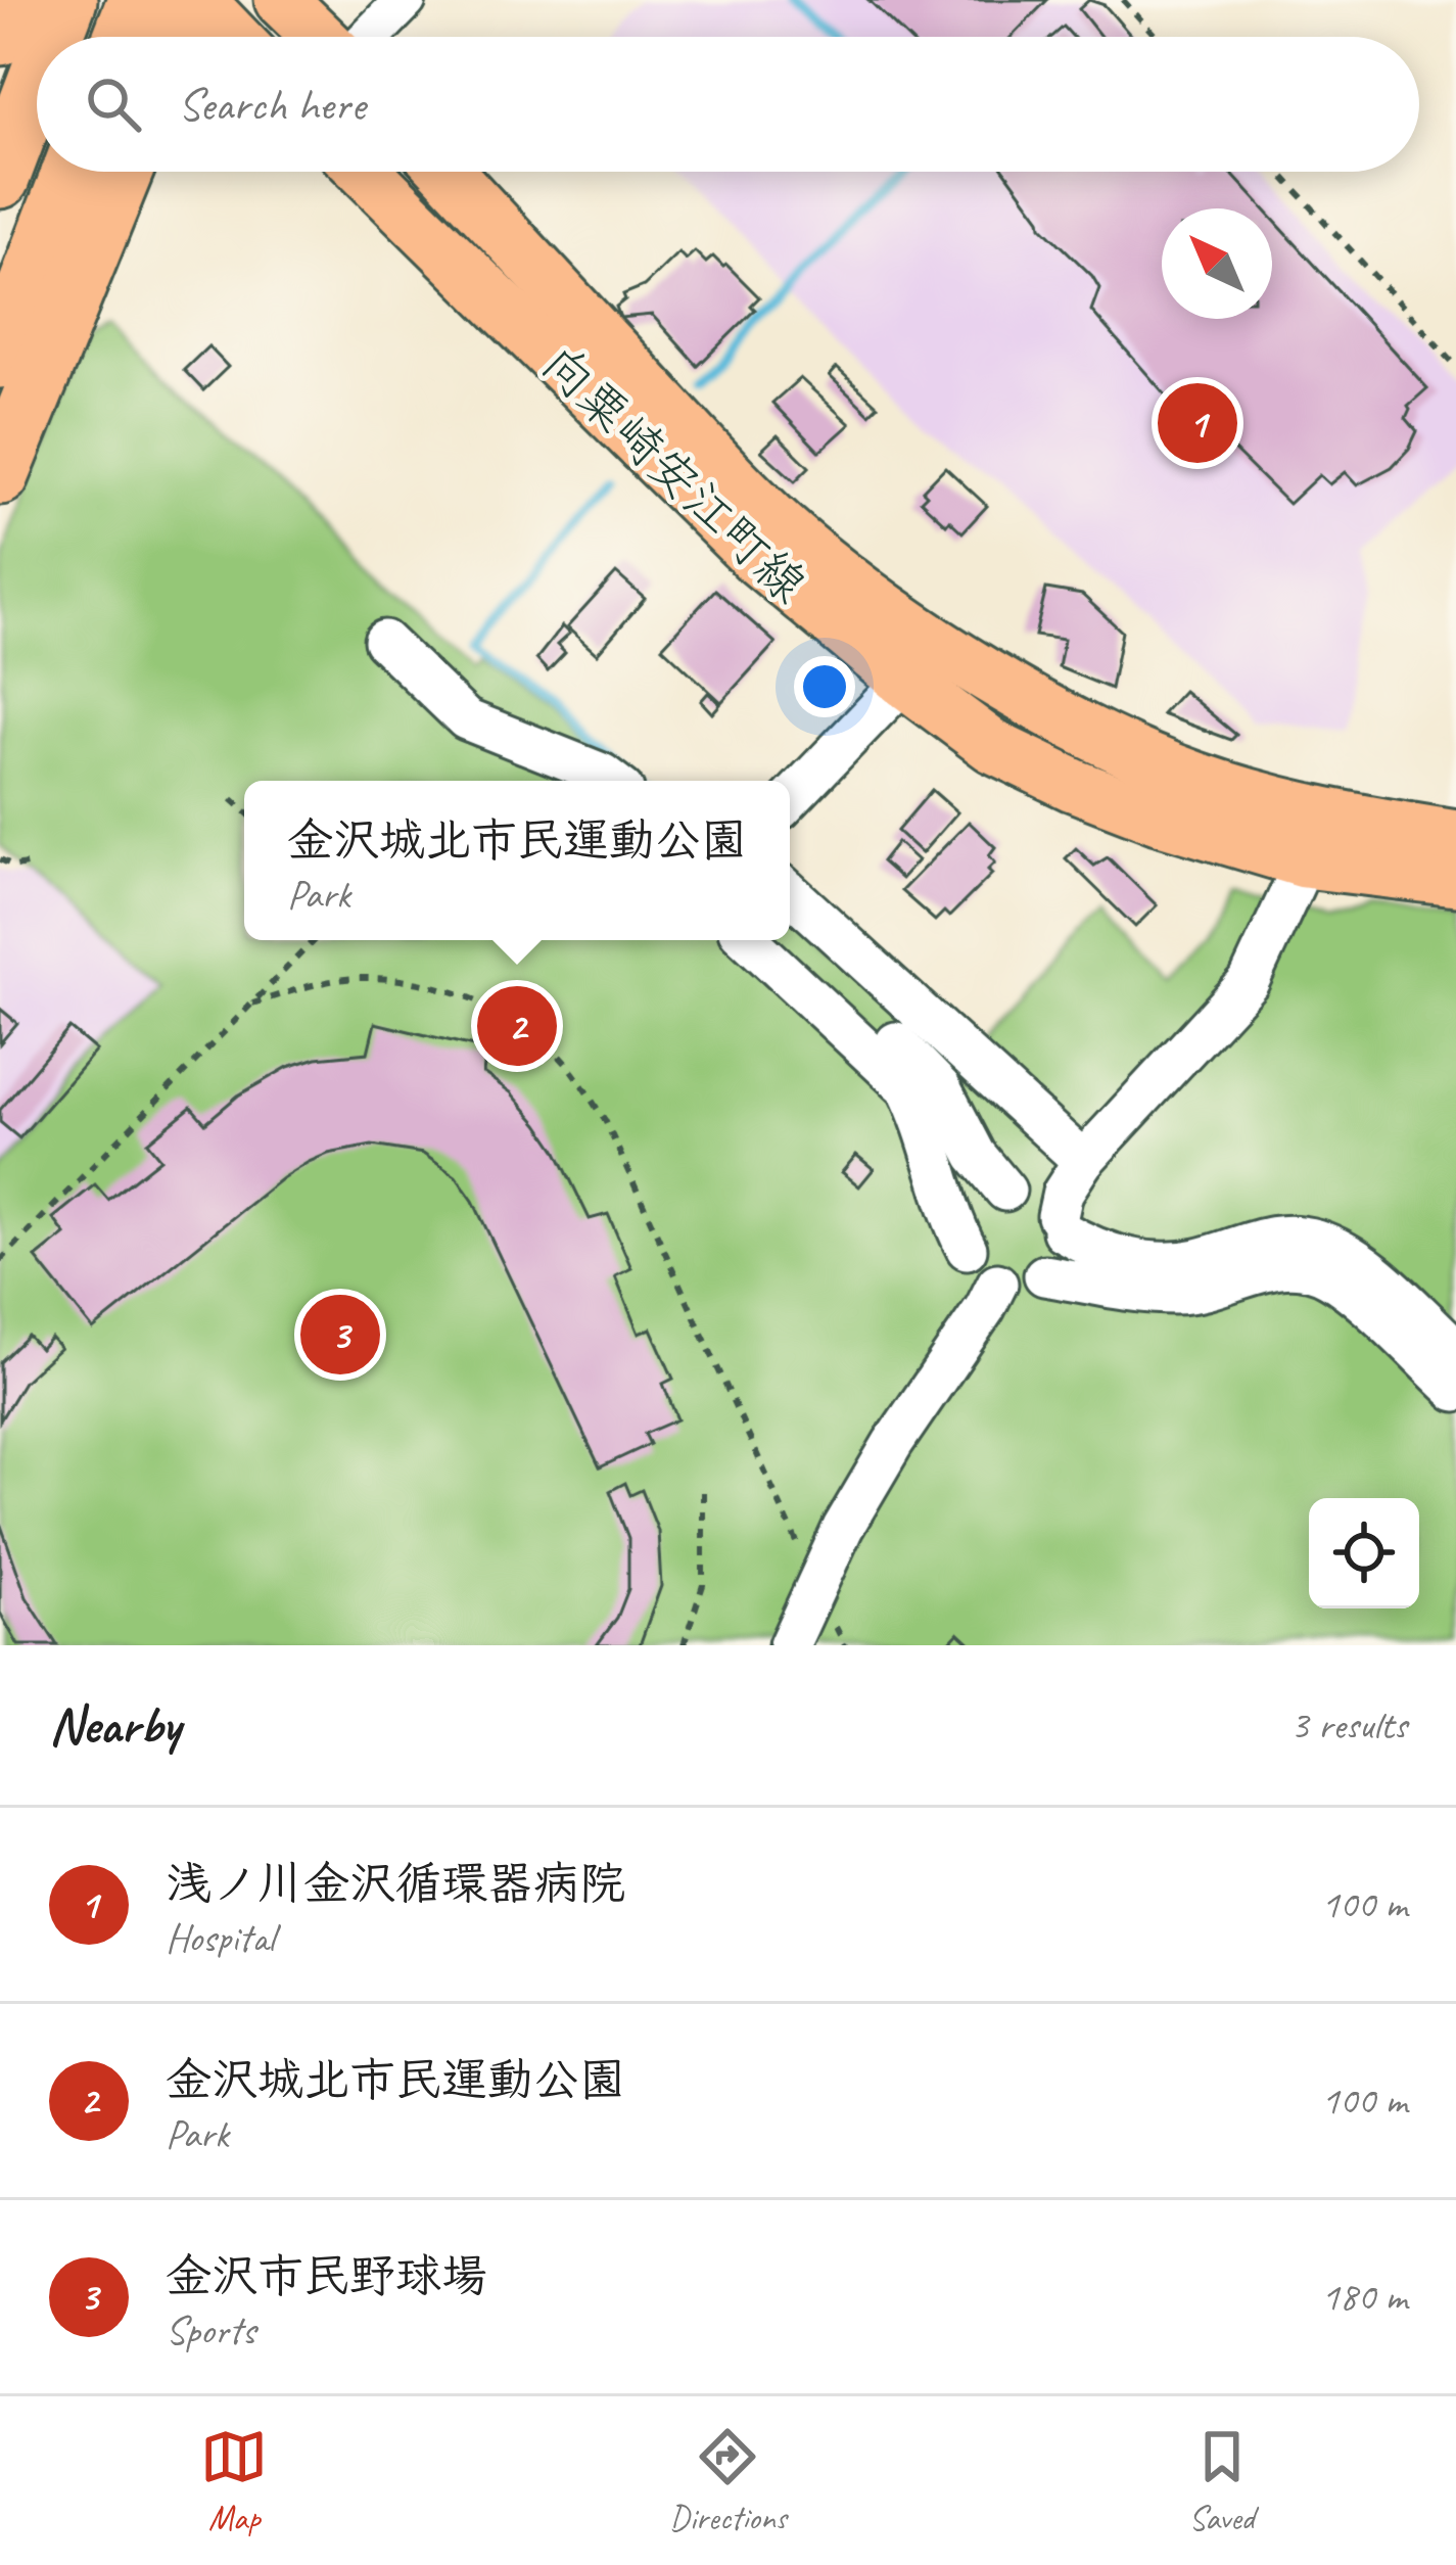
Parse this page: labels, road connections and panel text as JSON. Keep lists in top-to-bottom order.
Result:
{
  "streets": {
    "main road": ["向粟崎安江町線"]
  },
  "north": "top left",
  "page": {
    "search": "Search here",
    "pins": ["1", "2", "3"],
    "popup": ["金沢城北市民運動公園", "Park"],
    "heading": ["Nearby", "3 results"],
    "list": [
      {
        "mark": "1",
        "name": "浅ノ川金沢循環器病院",
        "note": "Hospital",
        "value": "100 m"
      },
      {
        "mark": "2",
        "name": "金沢城北市民運動公園",
        "note": "Park",
        "value": "100 m"
      },
      {
        "mark": "3",
        "name": "金沢市民野球場",
        "note": "Sports",
        "value": "180 m"
      }
    ],
    "nav": ["Map", "Directions", "Saved"]
  }
}
